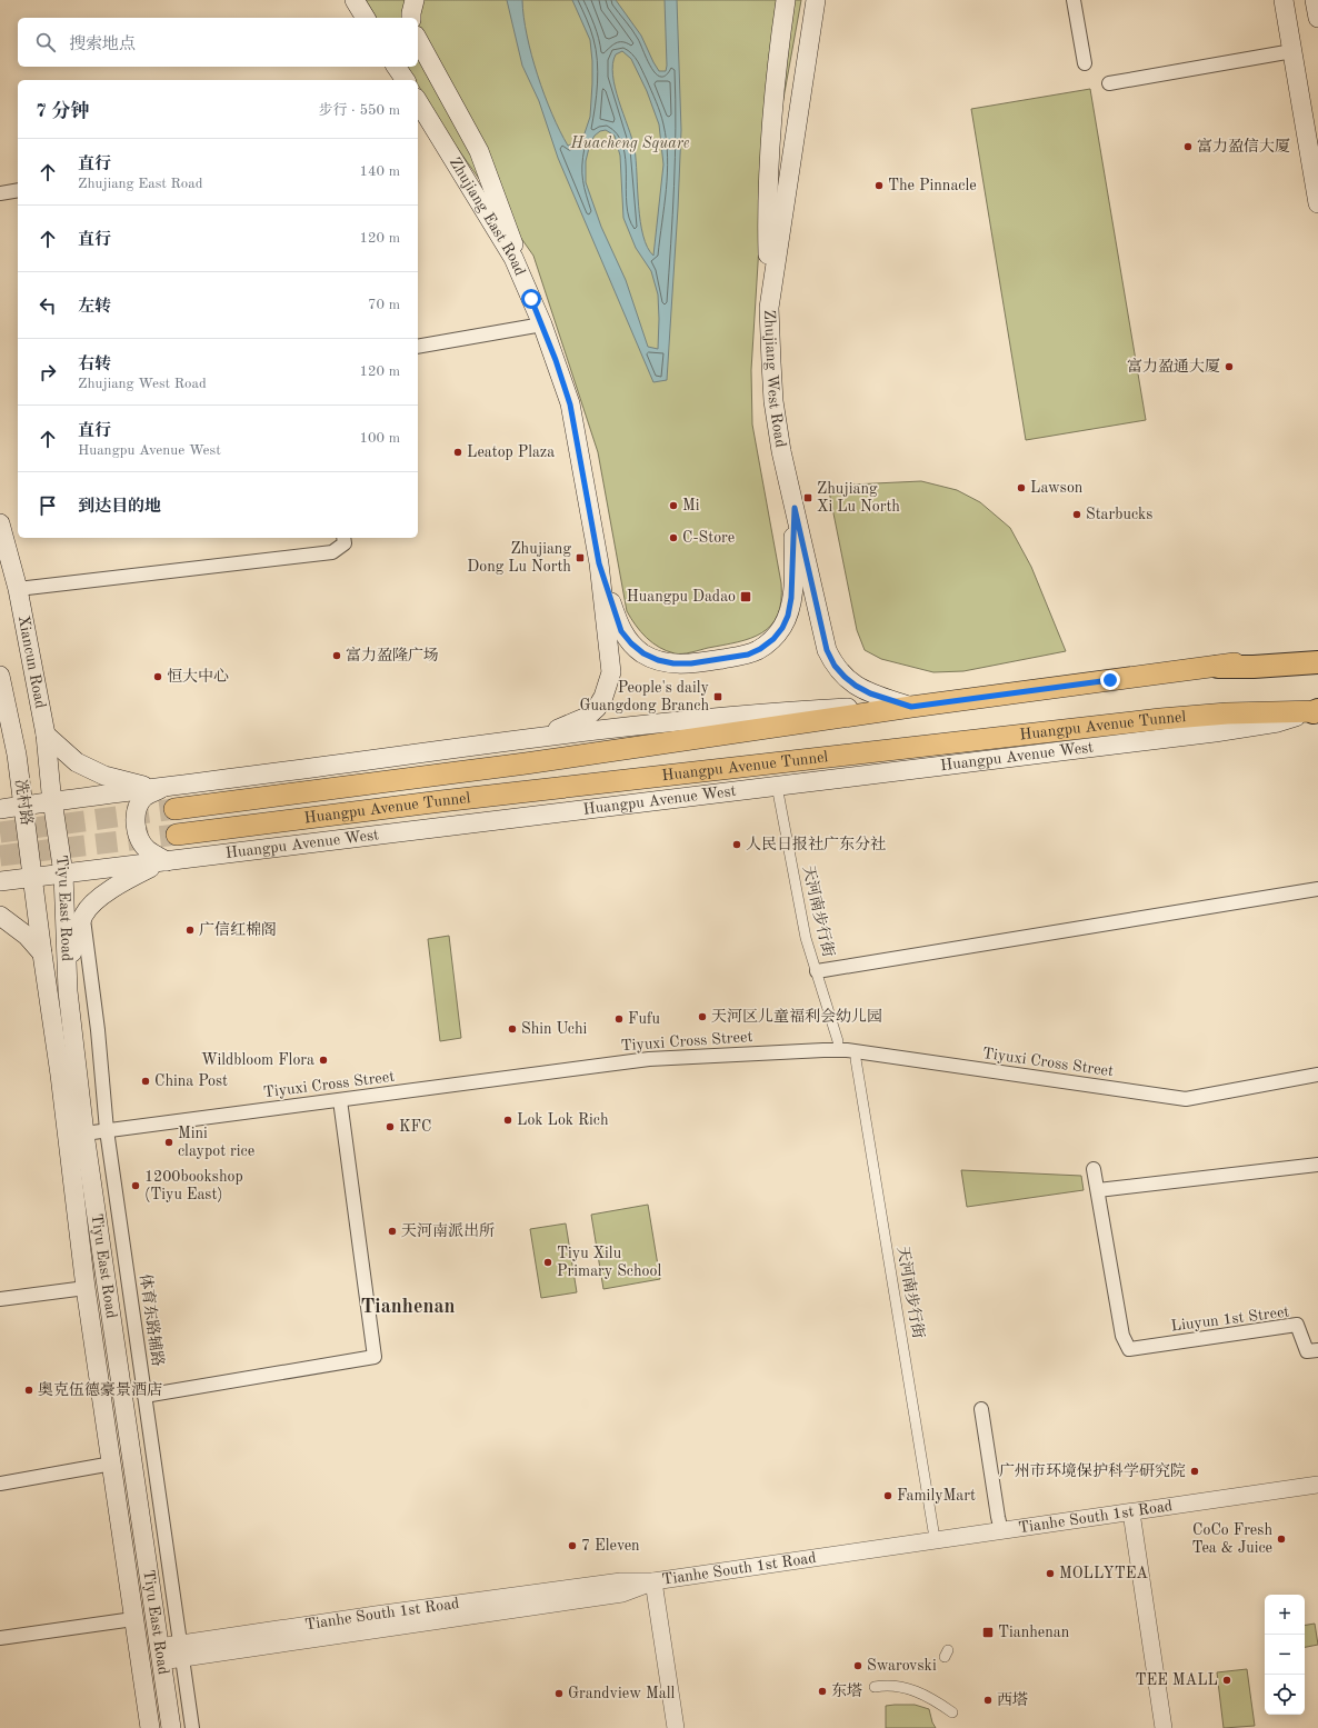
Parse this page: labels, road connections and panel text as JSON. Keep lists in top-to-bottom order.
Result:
{
  "streets": {
    "main road": [
      "Zhujiang East Road",
      "Zhujiang West Road",
      "Xiancun Road",
      "Huangpu Avenue Tunnel",
      "Huangpu Avenue West",
      "冼村路",
      "Tiyu East Road"
    ],
    "street": [
      "天河南步行街",
      "Tiyuxi Cross Street",
      "Liuyun 1st Street",
      "体育东路辅路",
      "Tianhe South 1st Road"
    ]
  },
  "crossings": [
    ["Zhujiang West Road", "Huangpu Avenue Tunnel"],
    ["Xiancun Road", "Tiyu East Road"],
    ["Huangpu Avenue Tunnel", "Huangpu Avenue West"],
    ["Huangpu Avenue West", "冼村路"],
    ["Huangpu Avenue West", "Tiyu East Road"],
    ["Huangpu Avenue West", "天河南步行街"],
    ["冼村路", "Tiyu East Road"],
    ["Tiyu East Road", "Tiyuxi Cross Street"],
    ["Tiyu East Road", "Tianhe South 1st Road"],
    ["Tiyuxi Cross Street", "体育东路辅路"],
    ["体育东路辅路", "Tianhe South 1st Road"]
  ],
  "districts": ["Tianhenan"],
  "parks": ["Huacheng Square"],
  "places": {
    "other": [
      "富力盈信大厦",
      "The Pinnacle",
      "富力盈通大厦",
      "Leatop Plaza",
      "Lawson",
      "Mi",
      "Starbucks",
      "C-Store",
      "富力盈隆广场",
      "恒大中心",
      "人民日报社广东分社",
      "广信红棉阁",
      "天河区儿童福利会幼儿园",
      "Fufu",
      "Shin Uchi",
      "Wildbloom Flora",
      "China Post",
      "Lok Lok Rich",
      "KFC",
      "Mini claypot rice",
      "1200bookshop (Tiyu East)",
      "天河南派出所",
      "Tiyu Xilu Primary School",
      "奥克伍德豪景酒店",
      "广州市环境保护科学研究院",
      "FamilyMart",
      "CoCo Fresh Tea & Juice",
      "7 Eleven",
      "MOLLYTEA",
      "Swarovski",
      "TEE MALL",
      "东塔",
      "Grandview Mall",
      "西塔"
    ],
    "transit": [
      "Zhujiang Xi Lu North",
      "Zhujiang Dong Lu North",
      "Huangpu Dadao",
      "People's daily Guangdong Branch",
      "Tianhenan"
    ]
  },
  "page": {
    "search": "搜索地点",
    "heading": ["7 分钟", "步行 · 550 m"],
    "list": [
      ["直行", "Zhujiang East Road", "140 m"],
      ["直行", "120 m"],
      ["左转", "70 m"],
      ["右转", "Zhujiang West Road", "120 m"],
      ["直行", "Huangpu Avenue West", "100 m"],
      "到达目的地"
    ],
    "map_buttons": ["+", "−"]
  }
}
